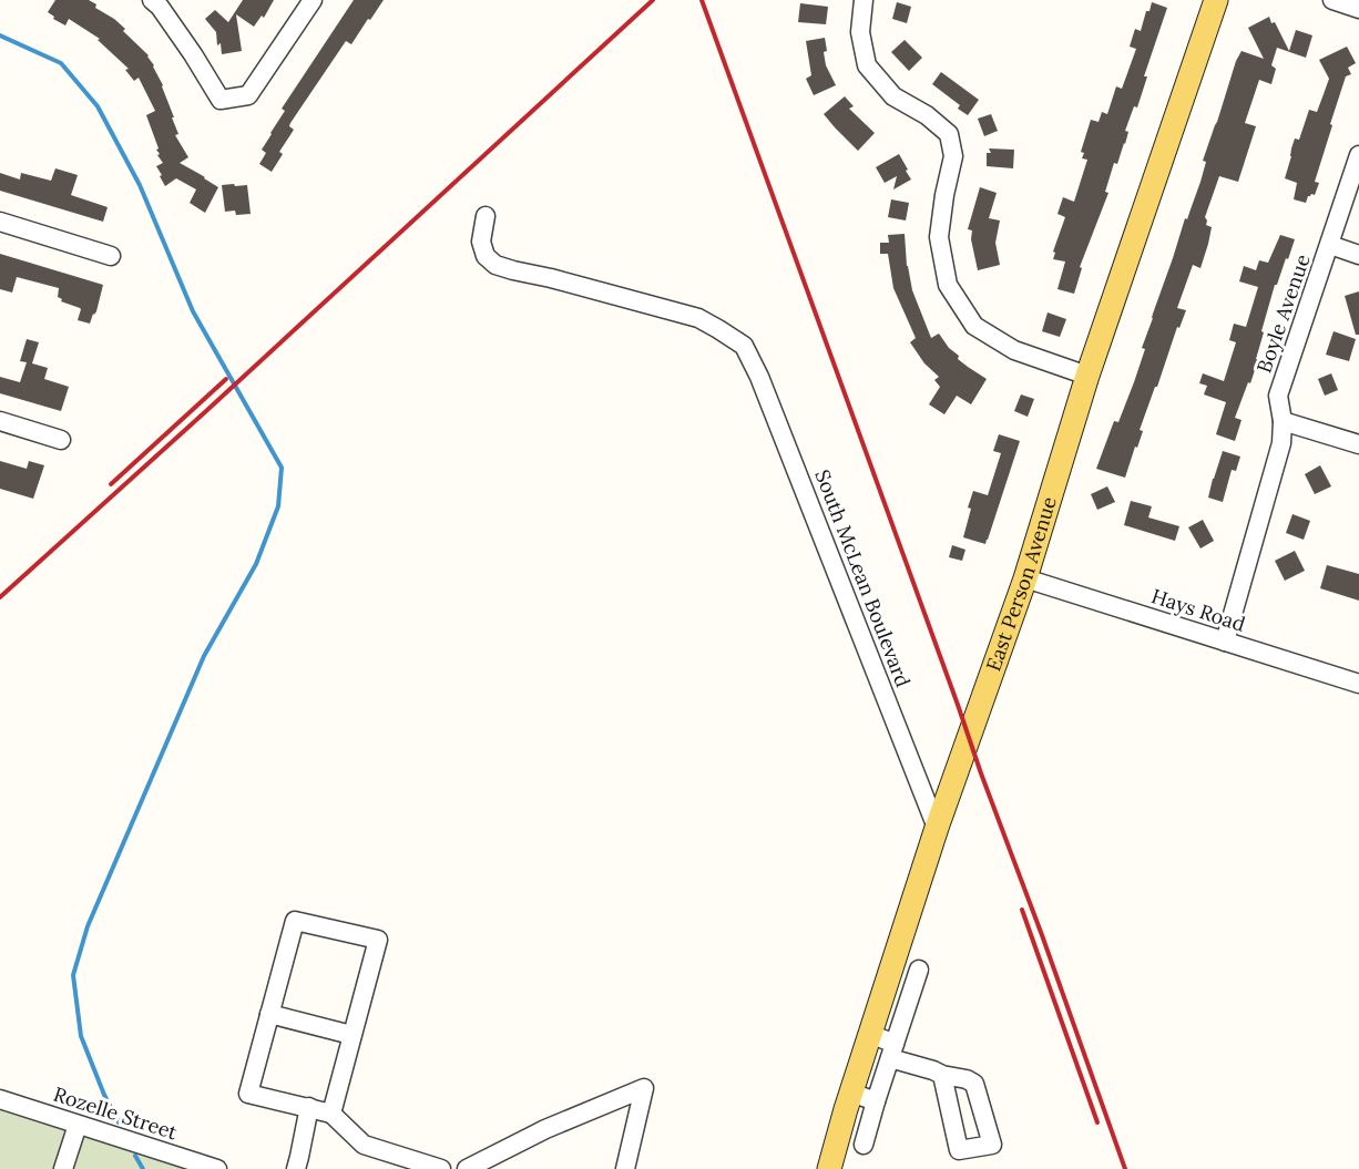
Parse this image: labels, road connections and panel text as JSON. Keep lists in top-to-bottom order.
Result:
{
  "streets": {
    "main road": ["East Person Avenue"],
    "street": [
      "Boyle Avenue",
      "South McLean Boulevard",
      "Hays Road",
      "Rozelle Street"
    ]
  },
  "crossings": [
    ["Boyle Avenue", "Hays Road"],
    ["South McLean Boulevard", "East Person Avenue"],
    ["East Person Avenue", "Hays Road"]
  ]
}
